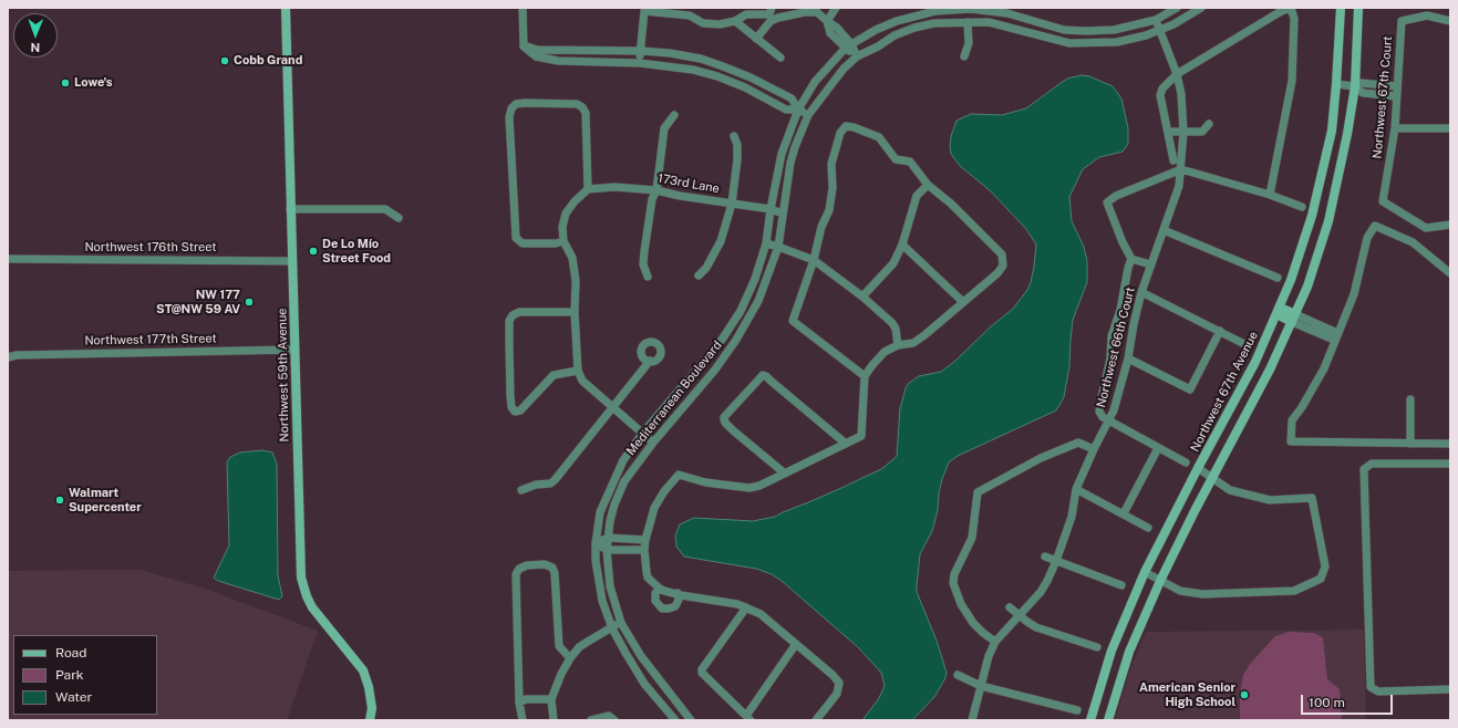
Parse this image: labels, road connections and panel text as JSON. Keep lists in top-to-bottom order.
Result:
{
  "streets": {
    "main road": ["Northwest 59th Avenue", "Northwest 67th Avenue"],
    "street": [
      "Northwest 67th Court",
      "173rd Lane",
      "Northwest 176th Street",
      "Northwest 177th Street",
      "Northwest 66th Court",
      "Mediterranean Boulevard"
    ]
  },
  "crossings": [
    ["173rd Lane", "Mediterranean Boulevard"],
    ["Northwest 176th Street", "Northwest 59th Avenue"],
    ["Northwest 177th Street", "Northwest 59th Avenue"],
    ["Northwest 66th Court", "Mediterranean Boulevard"]
  ],
  "places": [
    "Cobb Grand",
    "Lowe's",
    "De Lo Mío Street Food",
    "NW 177 ST@NW 59 AV",
    "Walmart Supercenter",
    "American Senior High School"
  ],
  "legend": ["Road", "Park", "Water"],
  "scale_bar": "100 m",
  "north": "bottom"
}
